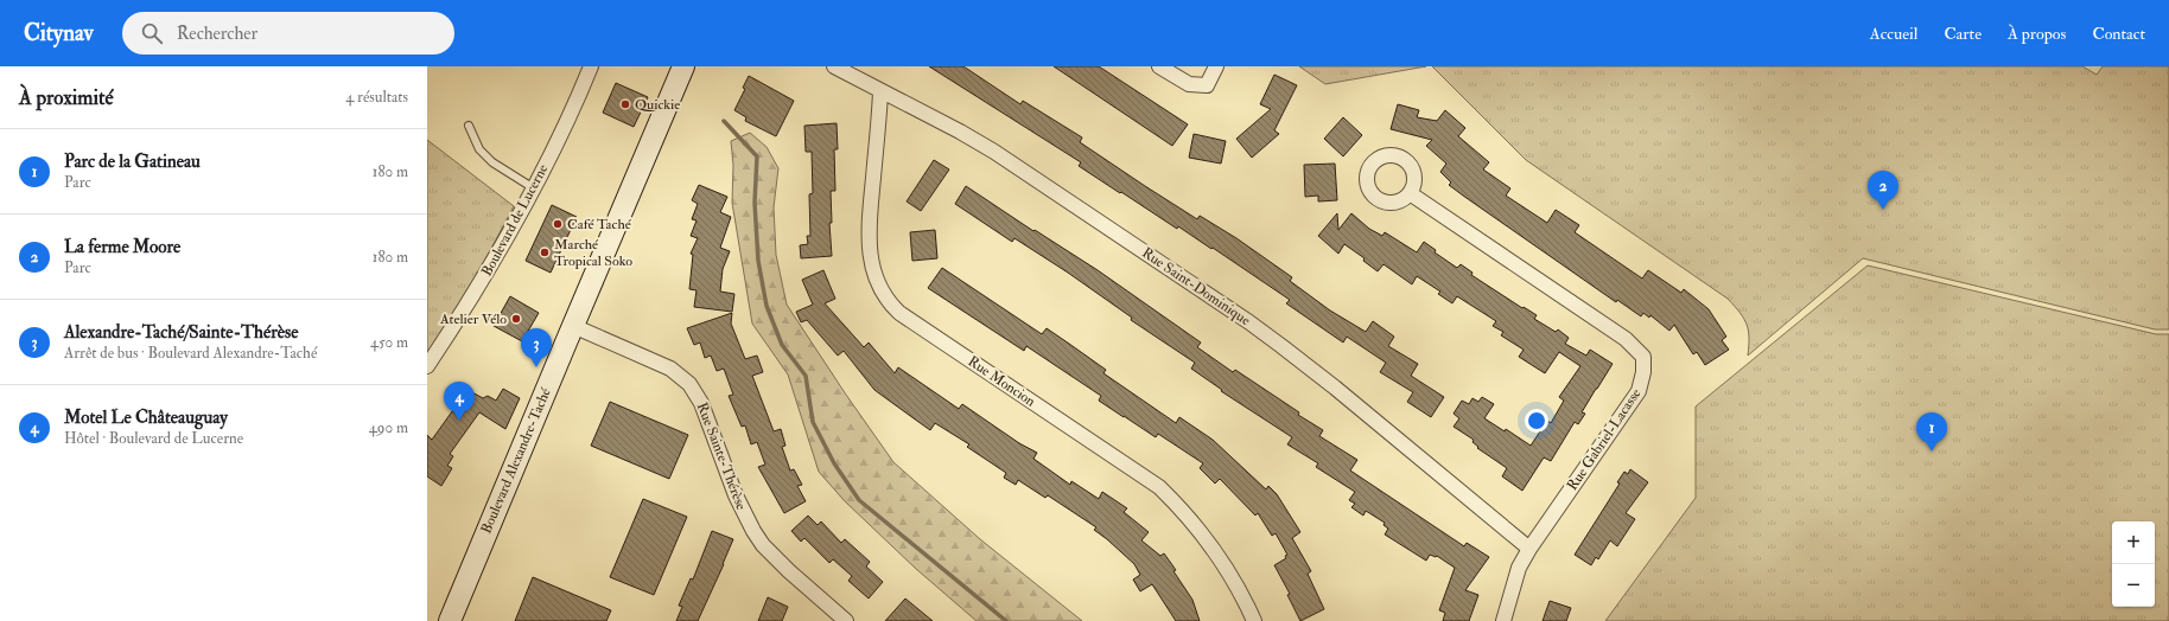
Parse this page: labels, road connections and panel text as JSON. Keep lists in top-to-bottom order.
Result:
{
  "streets": {
    "main road": ["Boulevard Alexandre-Taché"],
    "street": [
      "Boulevard de Lucerne",
      "Rue Saint-Dominique",
      "Rue Moncion",
      "Rue Gabriel-Lacasse",
      "Rue Sainte-Thérèse"
    ]
  },
  "crossings": [
    ["Rue Saint-Dominique", "Rue Moncion"],
    ["Rue Saint-Dominique", "Rue Gabriel-Lacasse"],
    ["Rue Sainte-Thérèse", "Boulevard Alexandre-Taché"]
  ],
  "places": [
    "Quickie",
    "Café Taché",
    "Marché Tropical Soko",
    "Atelier Vélo"
  ],
  "page": {
    "header": "Citynav",
    "search": "Rechercher",
    "nav": [
      "Accueil",
      "Carte",
      "À propos",
      "Contact"
    ],
    "heading": ["À proximité", "4 résultats"],
    "list": [
      {
        "mark": "1",
        "name": "Parc de la Gatineau",
        "note": "Parc",
        "value": "180 m"
      },
      {
        "mark": "2",
        "name": "La ferme Moore",
        "note": "Parc",
        "value": "180 m"
      },
      {
        "mark": "3",
        "name": "Alexandre-Taché/Sainte-Thérèse",
        "note": "Arrêt de bus · Boulevard Alexandre-Taché",
        "value": "450 m"
      },
      {
        "mark": "4",
        "name": "Motel Le Châteauguay",
        "note": "Hôtel · Boulevard de Lucerne",
        "value": "490 m"
      }
    ],
    "pins": [
      "2",
      "3",
      "4",
      "1"
    ],
    "map_buttons": ["+", "−"]
  }
}
